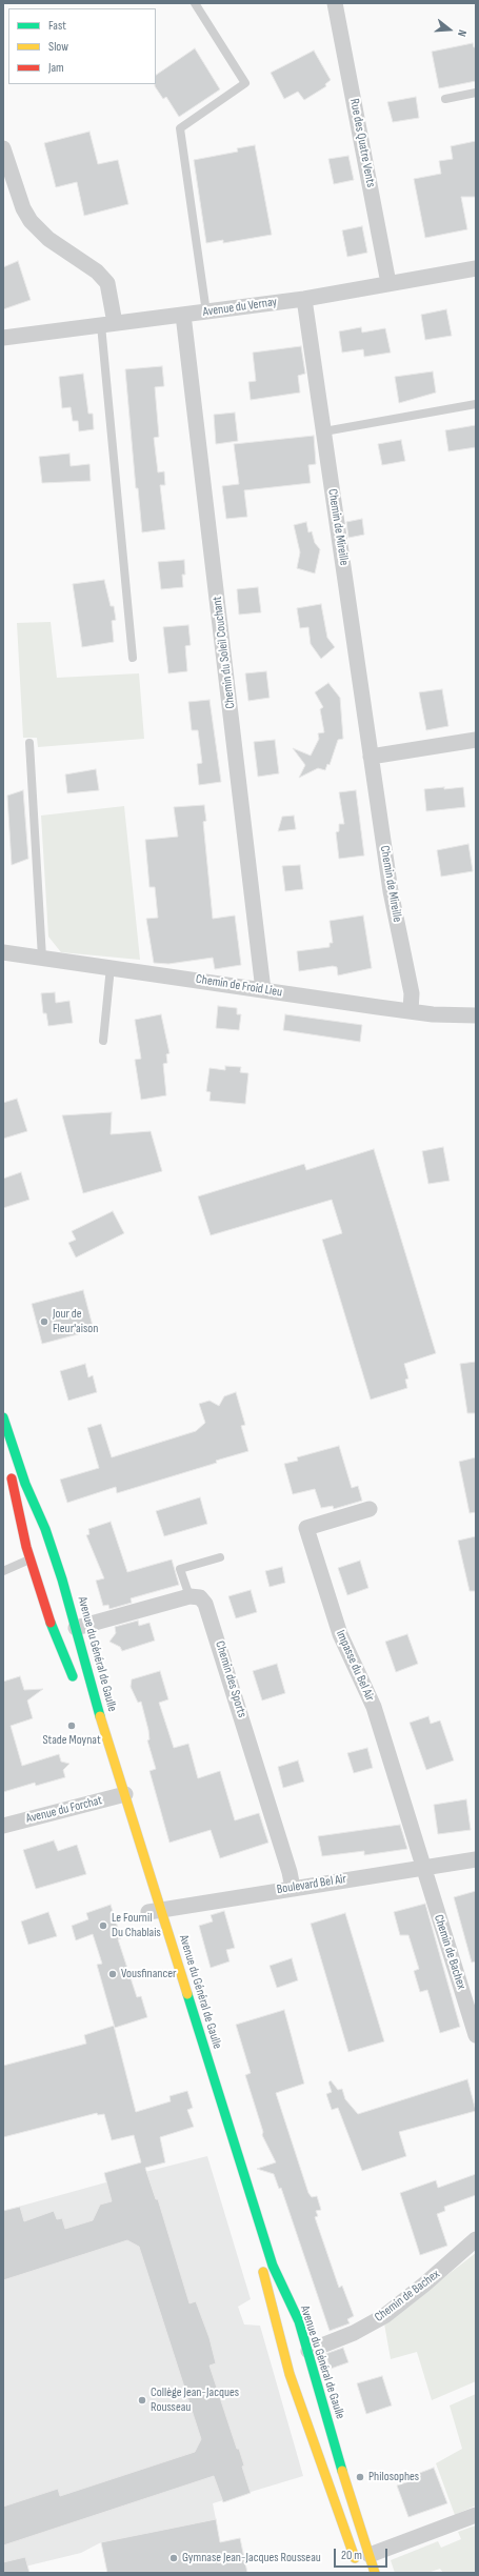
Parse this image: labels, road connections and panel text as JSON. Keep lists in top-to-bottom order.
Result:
{
  "streets": {
    "main road": ["Avenue du Général de Gaulle"],
    "street": [
      "Rue des Quatre Vents",
      "Avenue du Vernay",
      "Chemin de Mireille",
      "Chemin du Soleil Couchant",
      "Chemin de Froid Lieu",
      "Impasse du Bel Air",
      "Chemin des Sports",
      "Avenue du Forchat",
      "Boulevard Bel Air",
      "Chemin de Bachex"
    ]
  },
  "crossings": [
    ["Rue des Quatre Vents", "Avenue du Vernay"],
    ["Avenue du Vernay", "Chemin de Mireille"],
    ["Avenue du Vernay", "Chemin du Soleil Couchant"],
    ["Chemin de Mireille", "Chemin de Froid Lieu"],
    ["Chemin du Soleil Couchant", "Chemin de Froid Lieu"],
    ["Avenue du Général de Gaulle", "Avenue du Forchat"],
    ["Avenue du Général de Gaulle", "Boulevard Bel Air"],
    ["Avenue du Général de Gaulle", "Chemin de Bachex"],
    ["Impasse du Bel Air", "Boulevard Bel Air"],
    ["Impasse du Bel Air", "Chemin de Bachex"],
    ["Chemin des Sports", "Boulevard Bel Air"],
    ["Boulevard Bel Air", "Chemin de Bachex"]
  ],
  "places": [
    "Jour de Fleur'aison",
    "Stade Moynat",
    "Le Fournil Du Chablais",
    "Vousfinancer",
    "Collège Jean-Jacques Rousseau",
    "Philosophes",
    "Gymnase Jean-Jacques Rousseau"
  ],
  "legend": ["Fast", "Slow", "Jam"],
  "scale_bar": "20 m",
  "north": "right"
}
